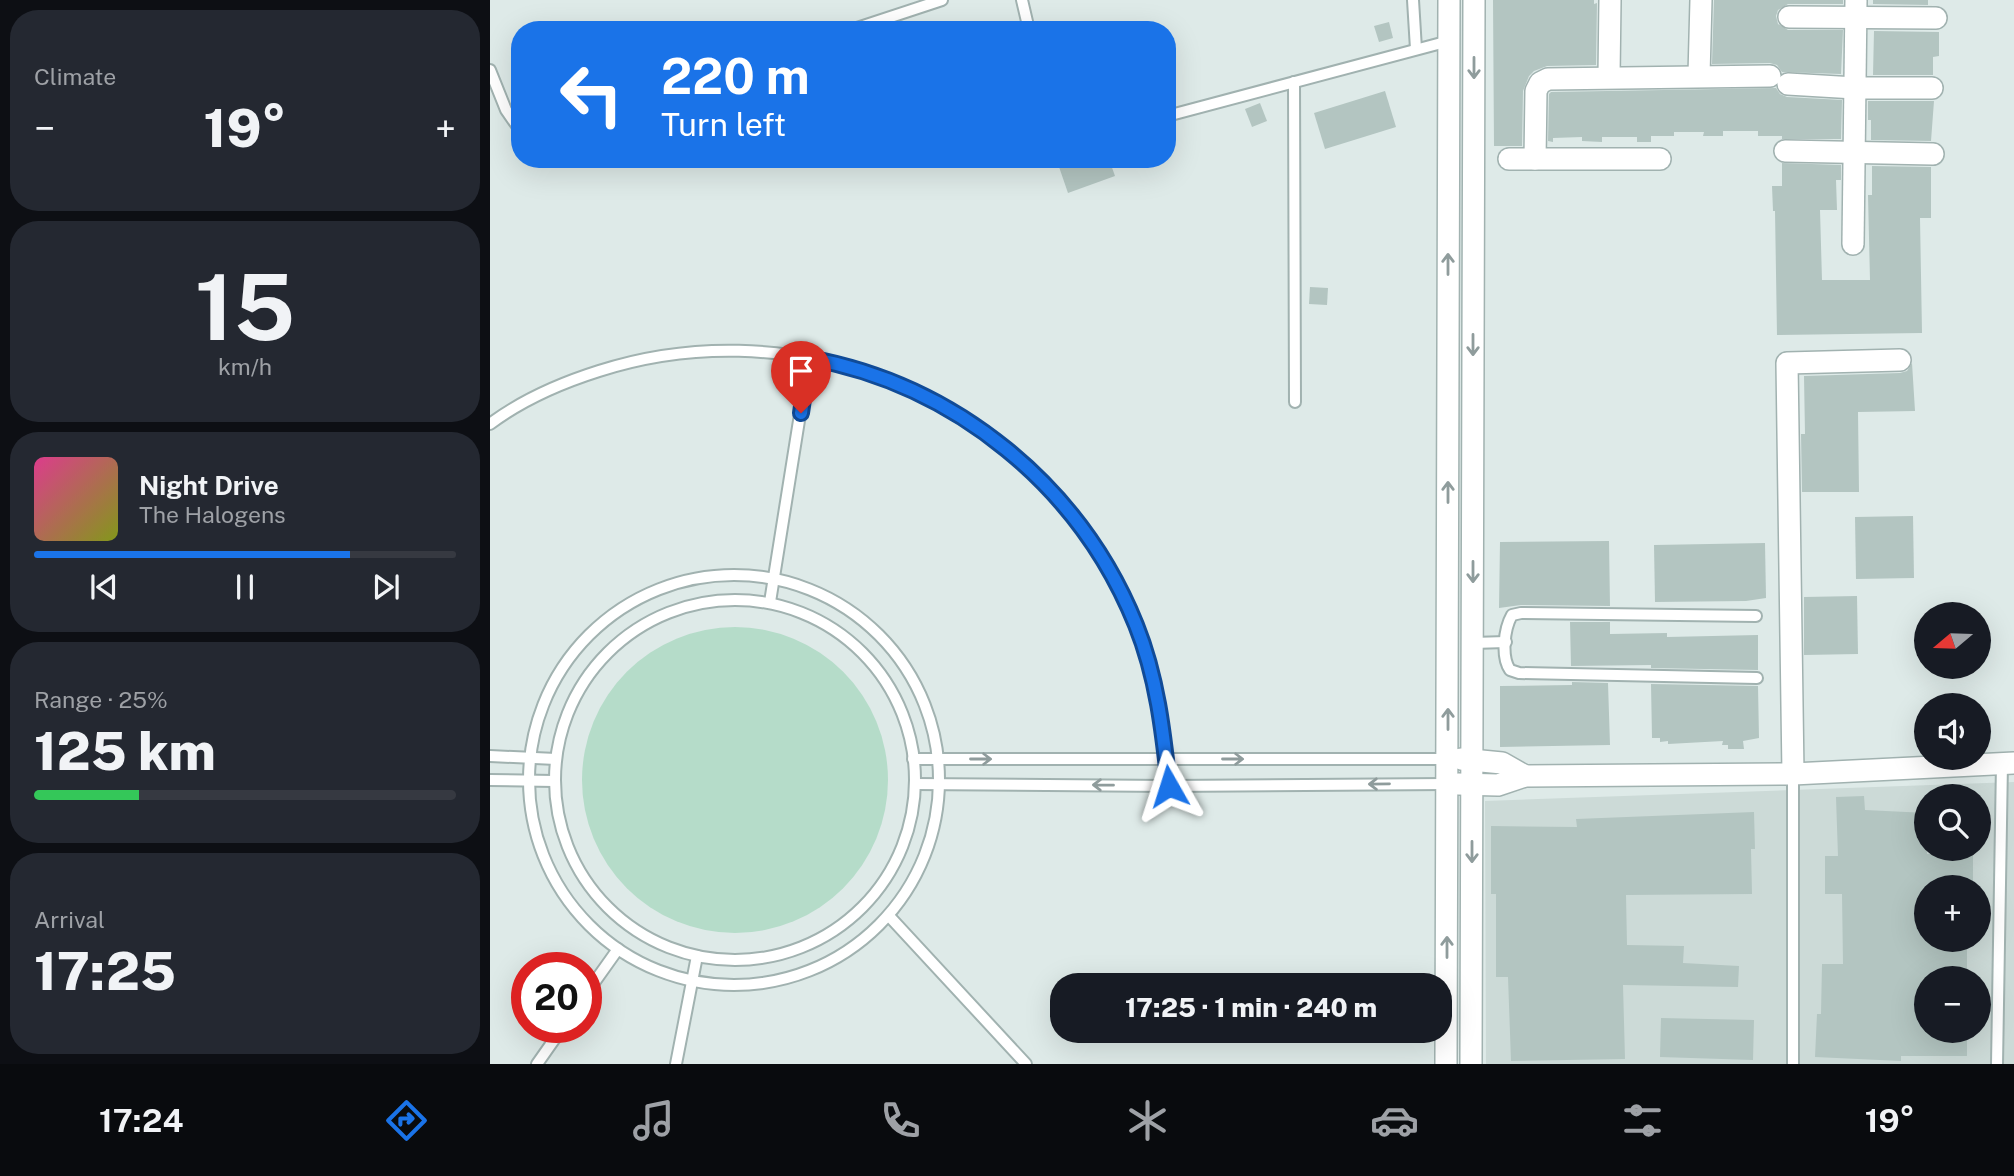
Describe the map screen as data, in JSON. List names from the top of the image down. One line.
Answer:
{"north":"left","page":{"tile":["Climate",["15","km/h"],["Range · 25%","125 km"],["Arrival","17:25"]],"turn":["220 m","Turn left"],"heat":["−","19°","+"],"song":["Night Drive","The Halogens"],"map_buttons":["+","−"],"limit":"20","trip":"17:25 · 1 min · 240 m","tabs":["17:24","19°"]}}
